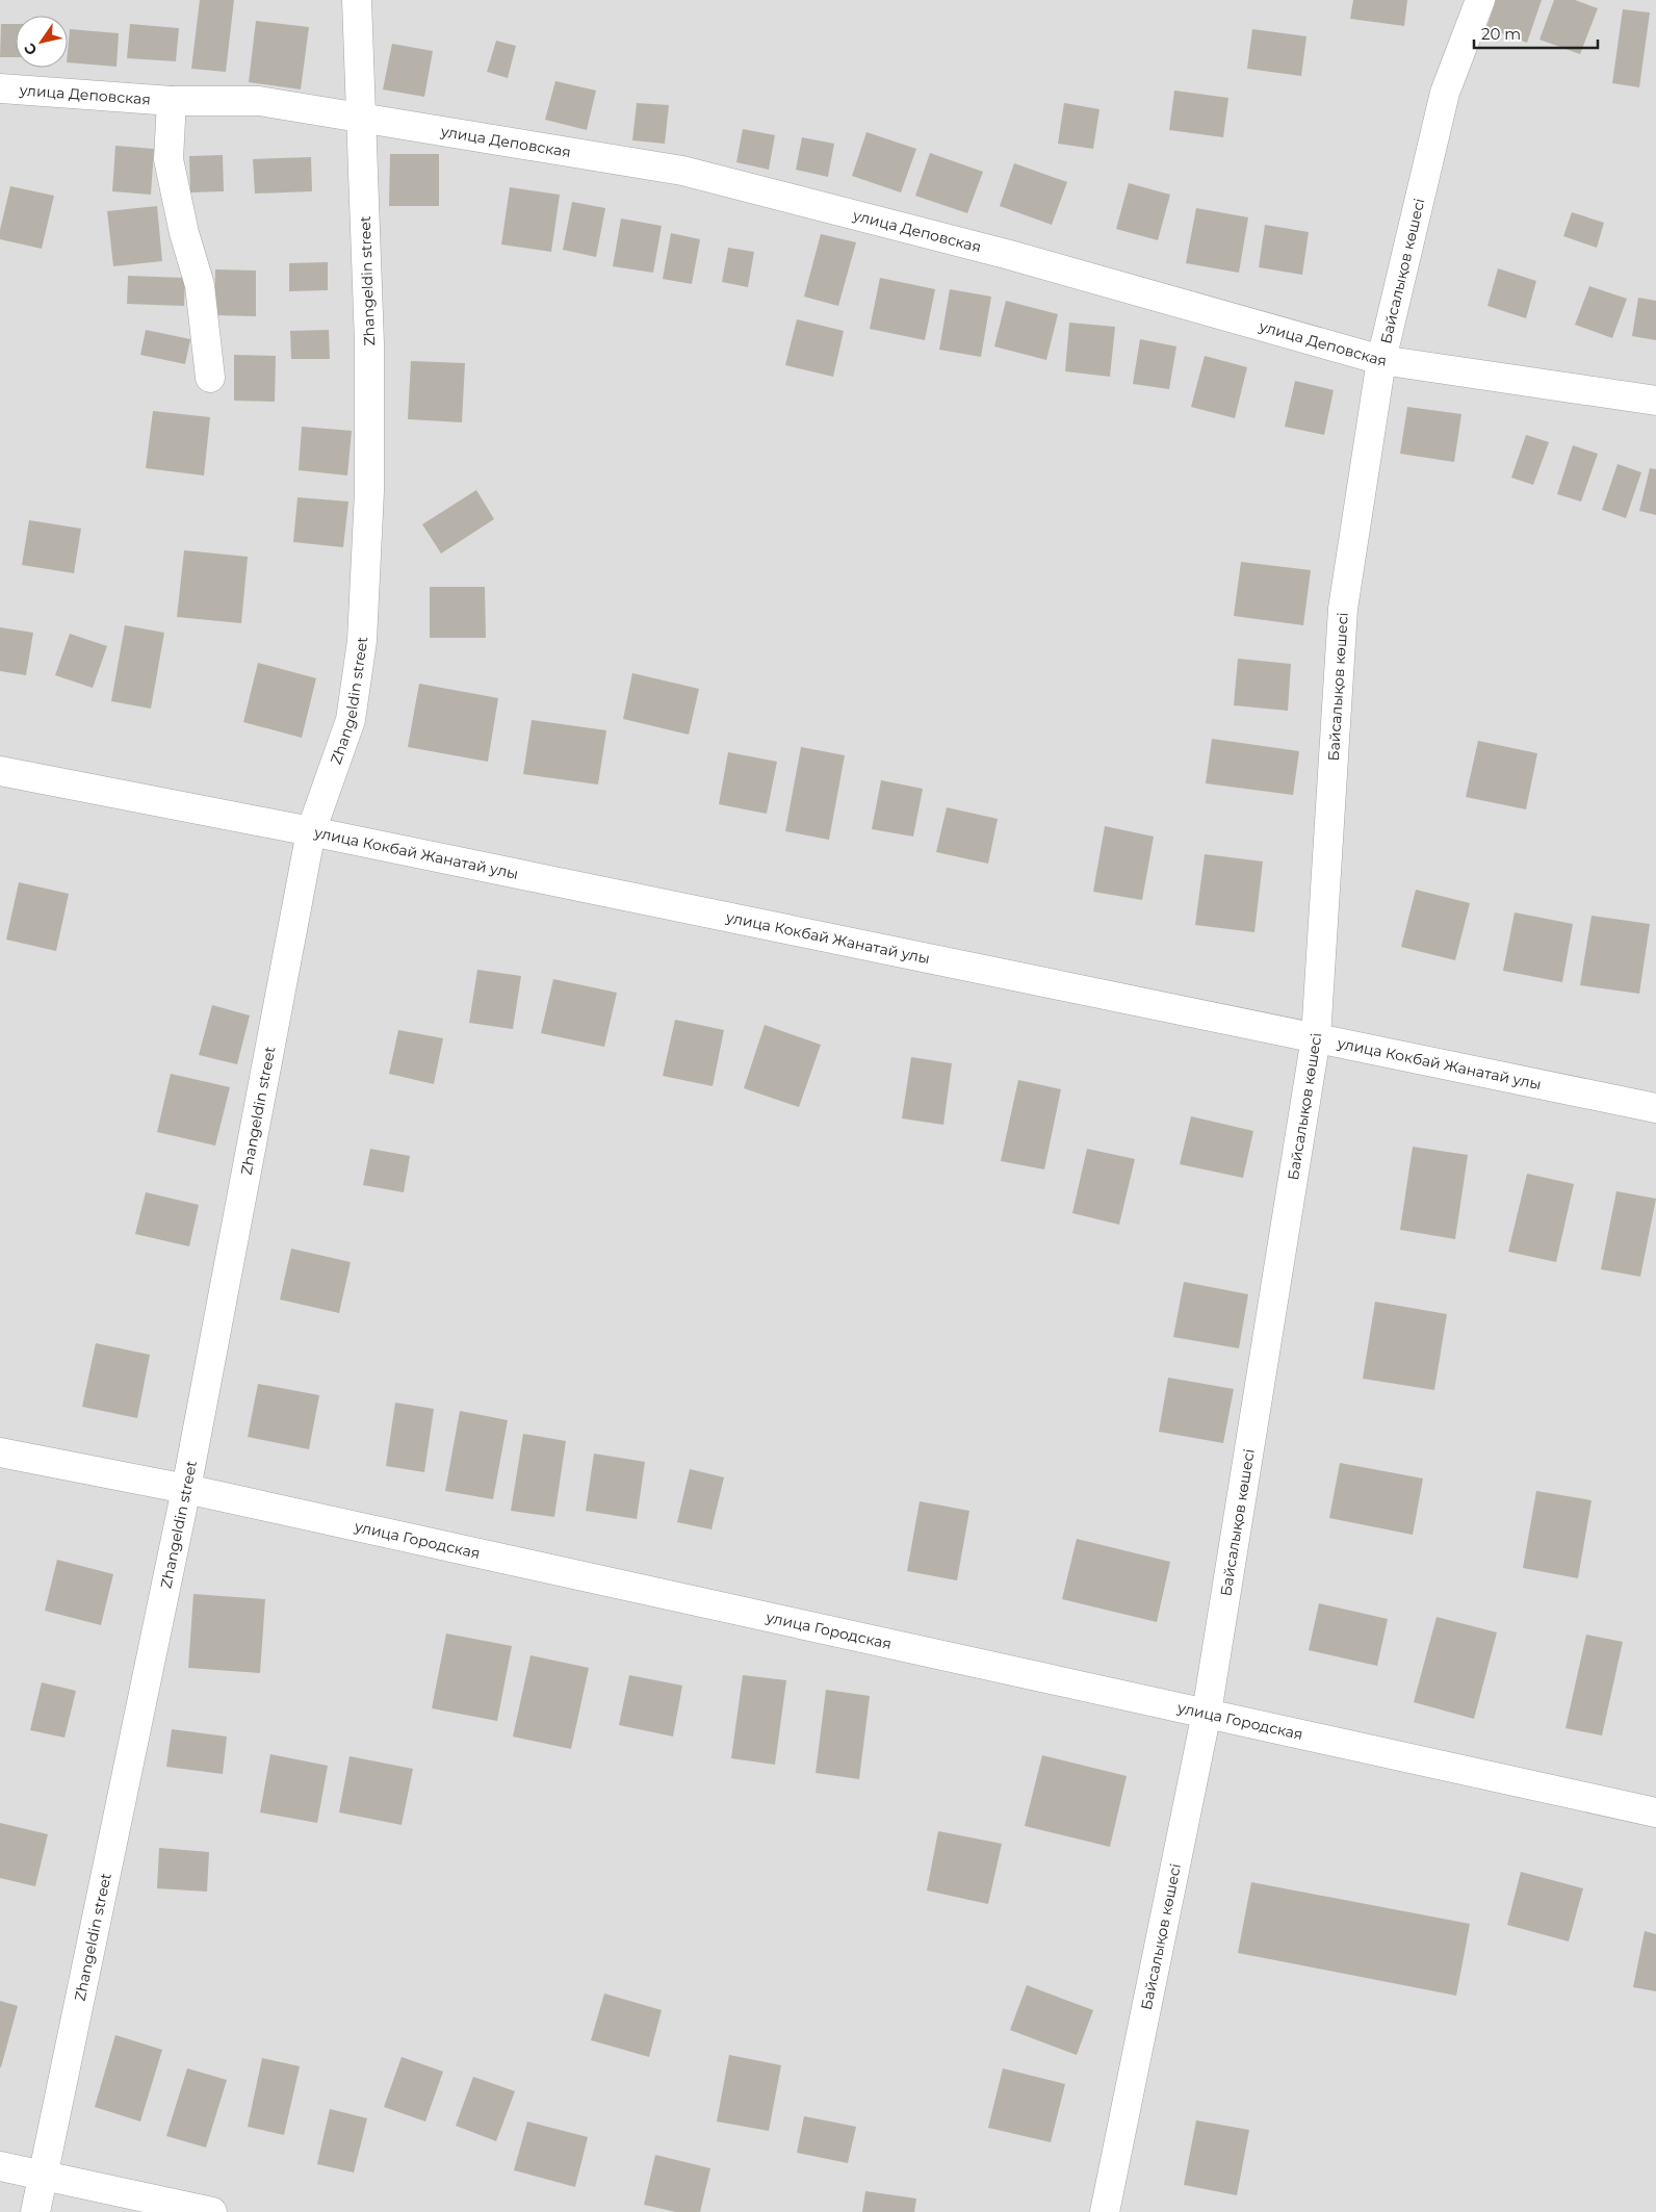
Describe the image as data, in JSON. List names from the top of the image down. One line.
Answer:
{"streets":{"street":["улица Деповская","Байсалықов көшесі","Zhangeldin street","улица Кокбай Жанатай улы","улица Городская"]},"crossings":[["улица Деповская","Байсалықов көшесі"],["улица Деповская","Zhangeldin street"],["Байсалықов көшесі","улица Кокбай Жанатай улы"],["Байсалықов көшесі","улица Городская"],["Zhangeldin street","улица Кокбай Жанатай улы"],["Zhangeldin street","улица Городская"]],"scale_bar":"20 m","north":"bottom left"}
